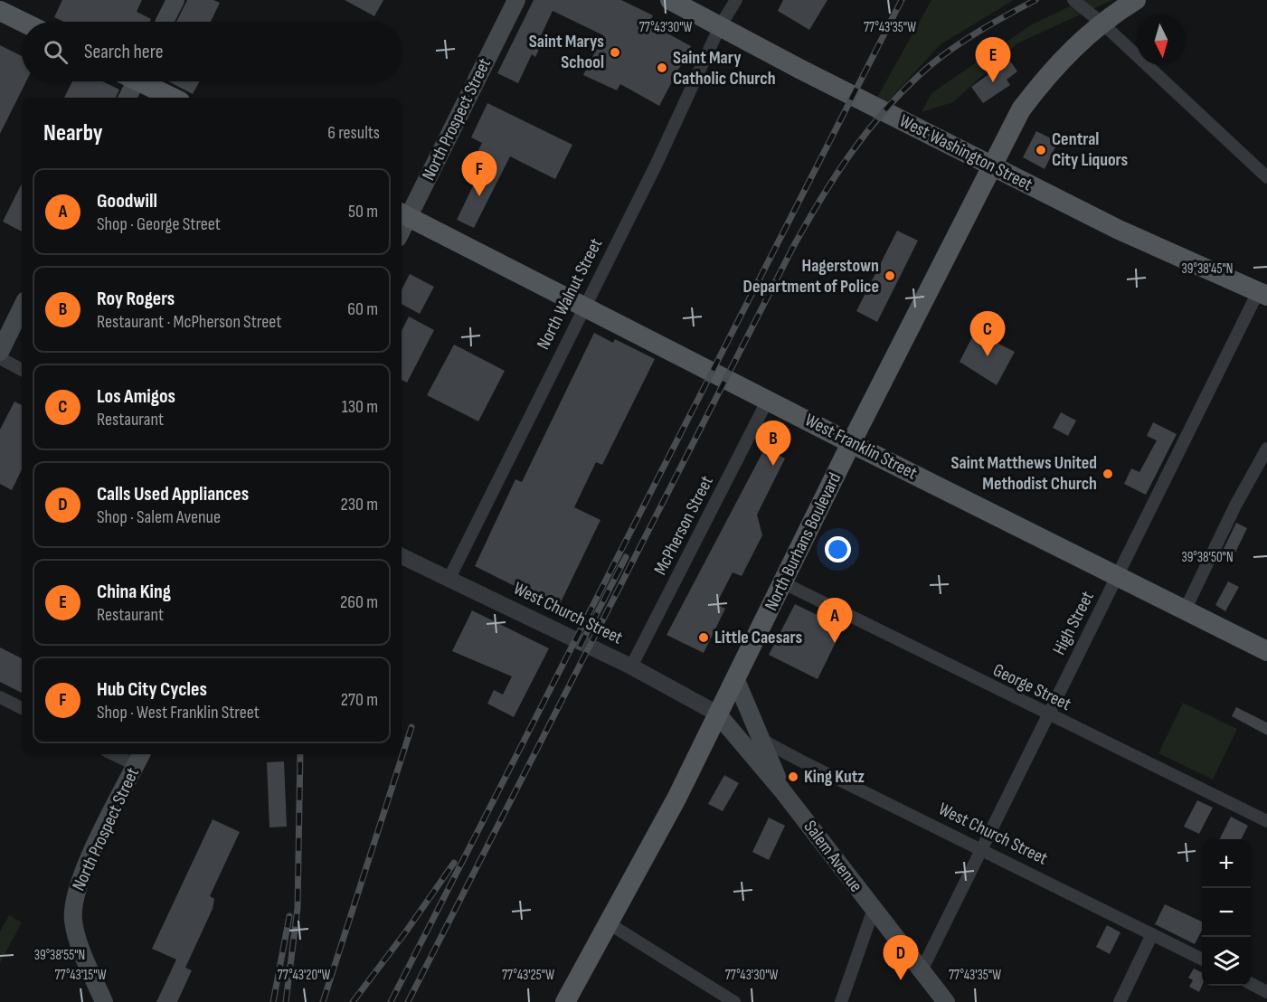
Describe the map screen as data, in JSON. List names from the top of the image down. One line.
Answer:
{"streets":{"main road":["North Prospect Street","West Washington Street","West Franklin Street","North Burhans Boulevard","Salem Avenue"],"street":["North Walnut Street","McPherson Street","West Church Street","High Street","George Street"]},"crossings":[["North Prospect Street","West Franklin Street"],["West Washington Street","North Walnut Street"],["West Washington Street","North Burhans Boulevard"],["West Washington Street","High Street"],["North Walnut Street","West Franklin Street"],["North Walnut Street","West Church Street"],["West Franklin Street","McPherson Street"],["West Franklin Street","North Burhans Boulevard"],["West Franklin Street","High Street"],["McPherson Street","West Church Street"],["North Burhans Boulevard","West Church Street"],["North Burhans Boulevard","George Street"],["North Burhans Boulevard","Salem Avenue"],["West Church Street","High Street"],["West Church Street","Salem Avenue"],["High Street","George Street"],["High Street","Salem Avenue"]],"places":["Saint Marys School","Saint Mary Catholic Church","Central City Liquors","Hagerstown Department of Police","Saint Matthews United Methodist Church","Little Caesars","King Kutz"],"north":"bottom","page":{"search":"Search here","pins":["E","F","C","B","A","D"],"heading":["Nearby","6 results"],"list":[{"mark":"A","name":"Goodwill","note":"Shop · George Street","value":"50 m"},{"mark":"B","name":"Roy Rogers","note":"Restaurant · McPherson Street","value":"60 m"},{"mark":"C","name":"Los Amigos","note":"Restaurant","value":"130 m"},{"mark":"D","name":"Calls Used Appliances","note":"Shop · Salem Avenue","value":"230 m"},{"mark":"E","name":"China King","note":"Restaurant","value":"260 m"},{"mark":"F","name":"Hub City Cycles","note":"Shop · West Franklin Street","value":"270 m"}],"map_buttons":["+","−"]},"coordinates":["77°43'30\"W","77°43'35\"W","39°38'45\"N","39°38'50\"N","39°38'55\"N","77°43'15\"W","77°43'20\"W","77°43'25\"W"]}
